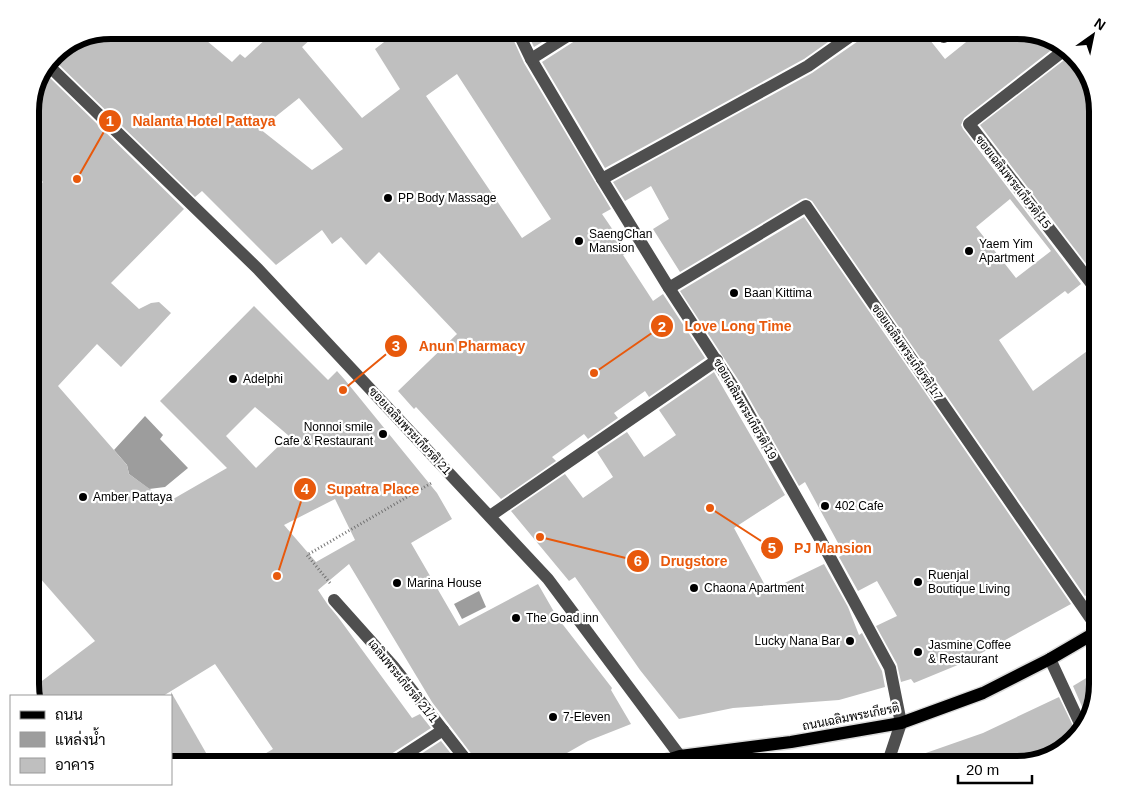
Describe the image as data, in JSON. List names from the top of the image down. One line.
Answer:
{"streets":{"main road":["ถนนเฉลิมพระเกียรติ"],"street":["ซอยเฉลิมพระเกียรติ 15","ซอยเฉลิมพระเกียรติ 17","ซอยเฉลิมพระเกียรติ 19","ซอยเฉลิมพระเกียรติ 21","เฉลิมพระเกียรติ 21/1"]},"crossings":[["ซอยเฉลิมพระเกียรติ 17","ซอยเฉลิมพระเกียรติ 19"],["ซอยเฉลิมพระเกียรติ 19","ถนนเฉลิมพระเกียรติ"],["ซอยเฉลิมพระเกียรติ 21","ถนนเฉลิมพระเกียรติ"]],"places":["Nalanta Hotel Pattaya","PP Body Massage","SaengChan Mansion","Yaem Yim Apartment","Baan Kittima","Love Long Time","Adelphi","Anun Pharmacy","Nonnoi smile Cafe & Restaurant","Amber Pattaya","402 Cafe","PJ Mansion","Drugstore","Supatra Place","Ruenjal Boutique Living","Marina House","Chaona Apartment","The Goad inn","Lucky Nana Bar","Jasmine Coffee & Restaurant","7-Eleven"],"legend":["ถนน","แหล่งน้ำ","อาคาร"],"scale_bar":"20 m","north":"top right"}
